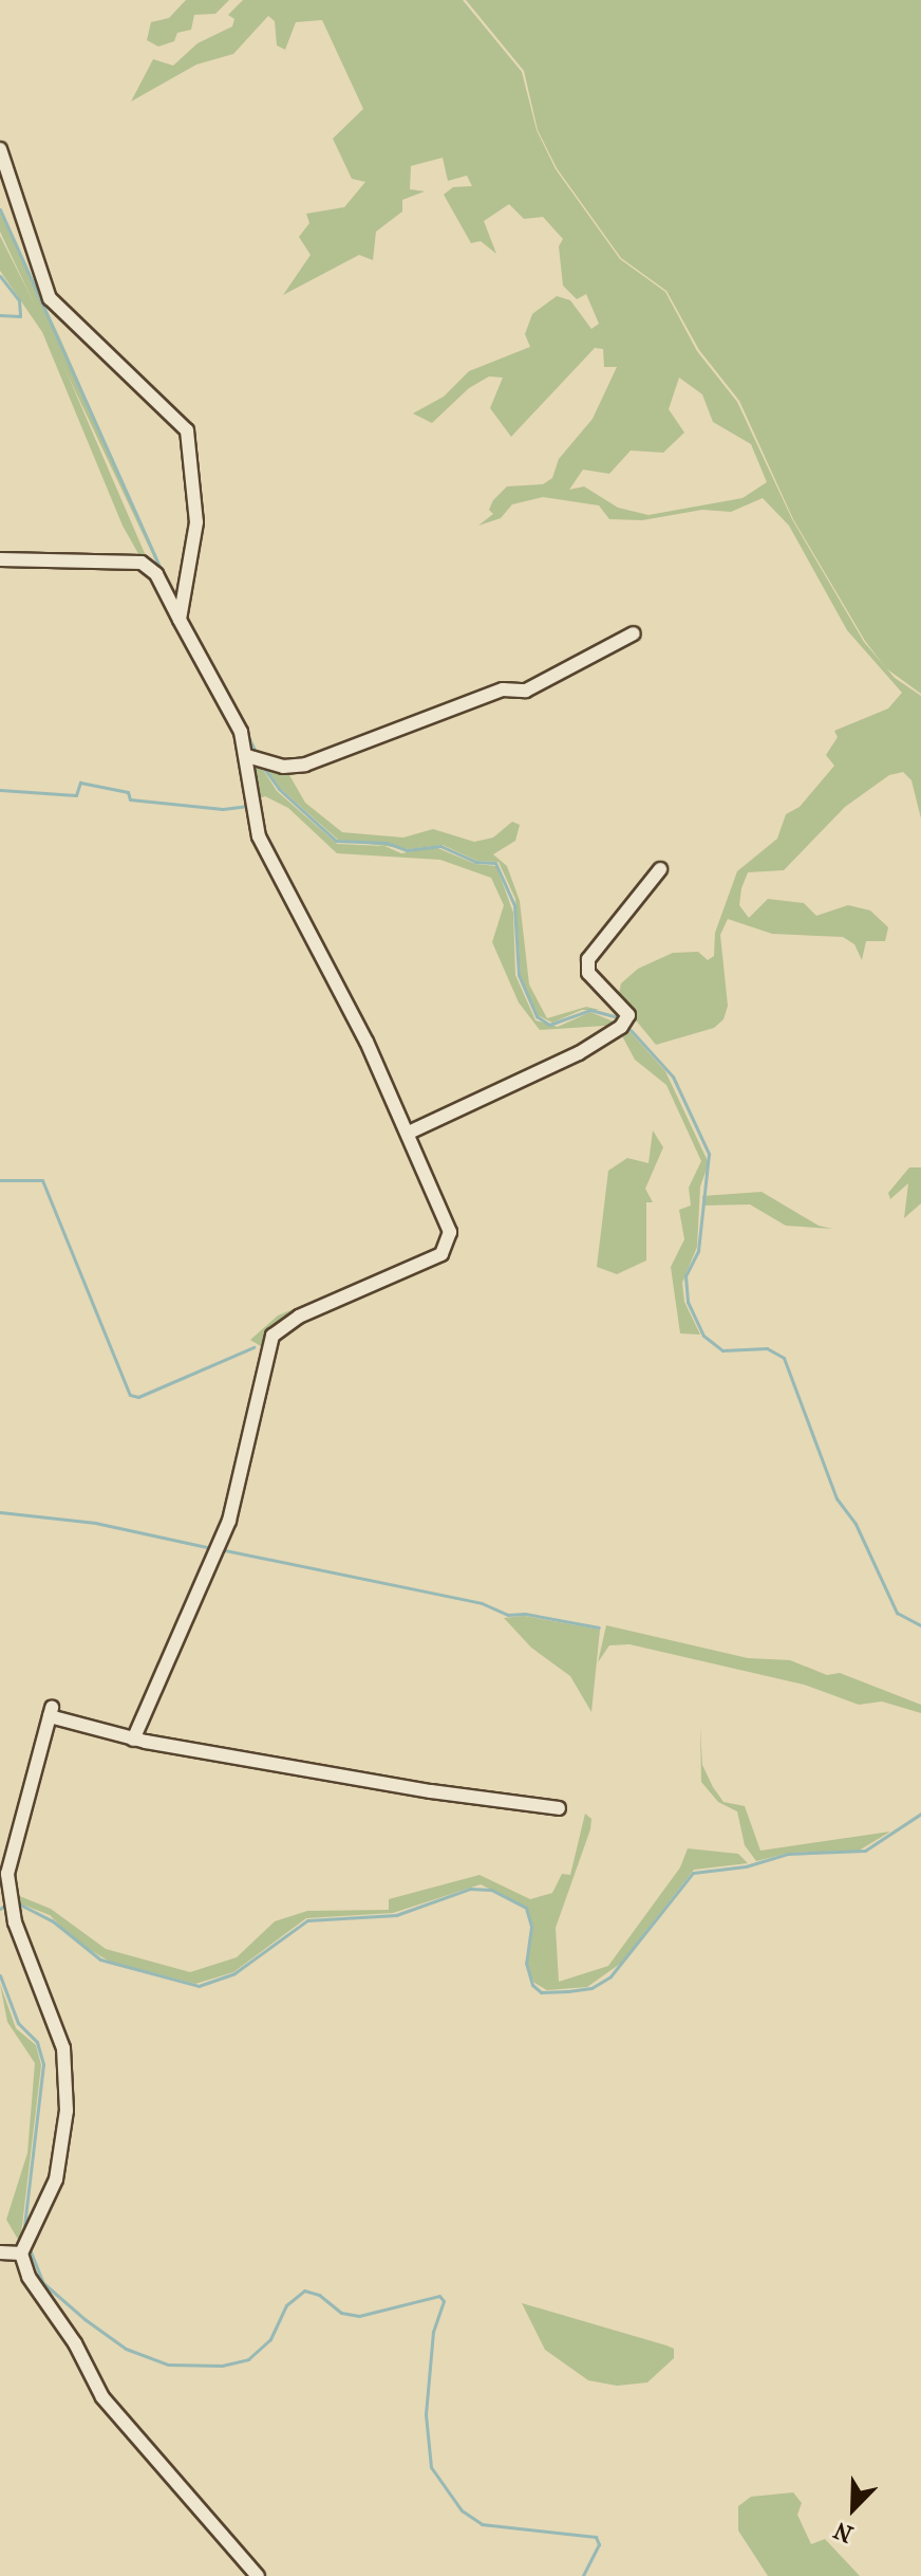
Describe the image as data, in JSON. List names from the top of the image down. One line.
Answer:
{"north":"bottom left"}
